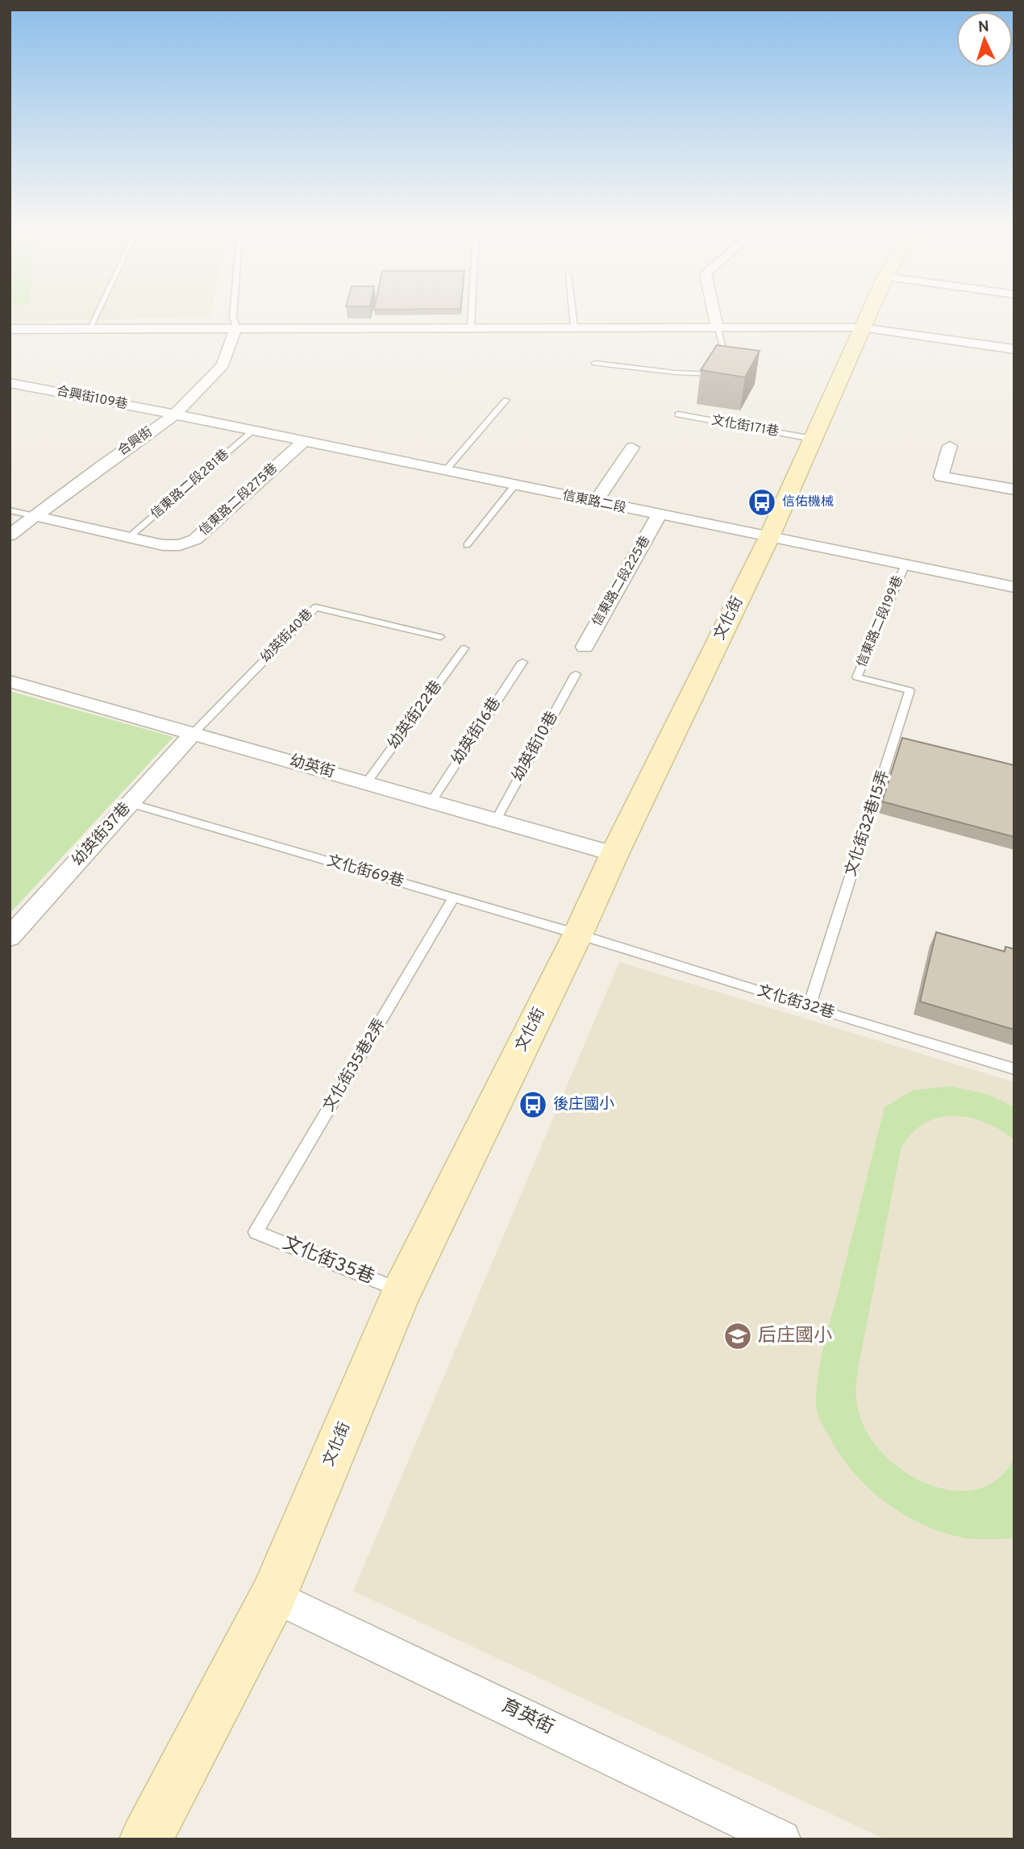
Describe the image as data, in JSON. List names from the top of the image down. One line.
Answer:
{"streets":{"street":["合興街109巷","合興街","信東路二段275巷","信東路二段","信東路二段225巷","文化街","幼英街","幼英街37巷","育英街"],"lane":["文化街171巷","信東路二段281巷","信東路二段199巷","幼英街40巷","幼英街22巷","幼英街16巷","幼英街10巷","文化街32巷15弄","文化街69巷","文化街32巷","文化街35巷2弄","文化街35巷"]},"crossings":[["合興街109巷","合興街"],["合興街109巷","信東路二段"],["文化街171巷","文化街"],["合興街","信東路二段275巷"],["合興街","信東路二段"],["信東路二段281巷","信東路二段275巷"],["信東路二段281巷","信東路二段"],["信東路二段275巷","信東路二段"],["信東路二段","信東路二段225巷"],["信東路二段","文化街"],["信東路二段","信東路二段199巷"],["文化街","幼英街"],["文化街","文化街69巷"],["文化街","文化街32巷"],["文化街","文化街35巷"],["文化街","育英街"],["信東路二段199巷","文化街32巷15弄"],["幼英街40巷","幼英街"],["幼英街40巷","幼英街37巷"],["幼英街22巷","幼英街"],["幼英街16巷","幼英街"],["幼英街10巷","幼英街"],["幼英街","幼英街37巷"],["文化街32巷15弄","文化街32巷"],["幼英街37巷","文化街69巷"],["文化街69巷","文化街32巷"],["文化街69巷","文化街35巷2弄"],["文化街35巷2弄","文化街35巷"]],"places":{"bus stop":["信佑機械","後庄國小"],"school or university":["后庄國小"]},"north":"top"}
